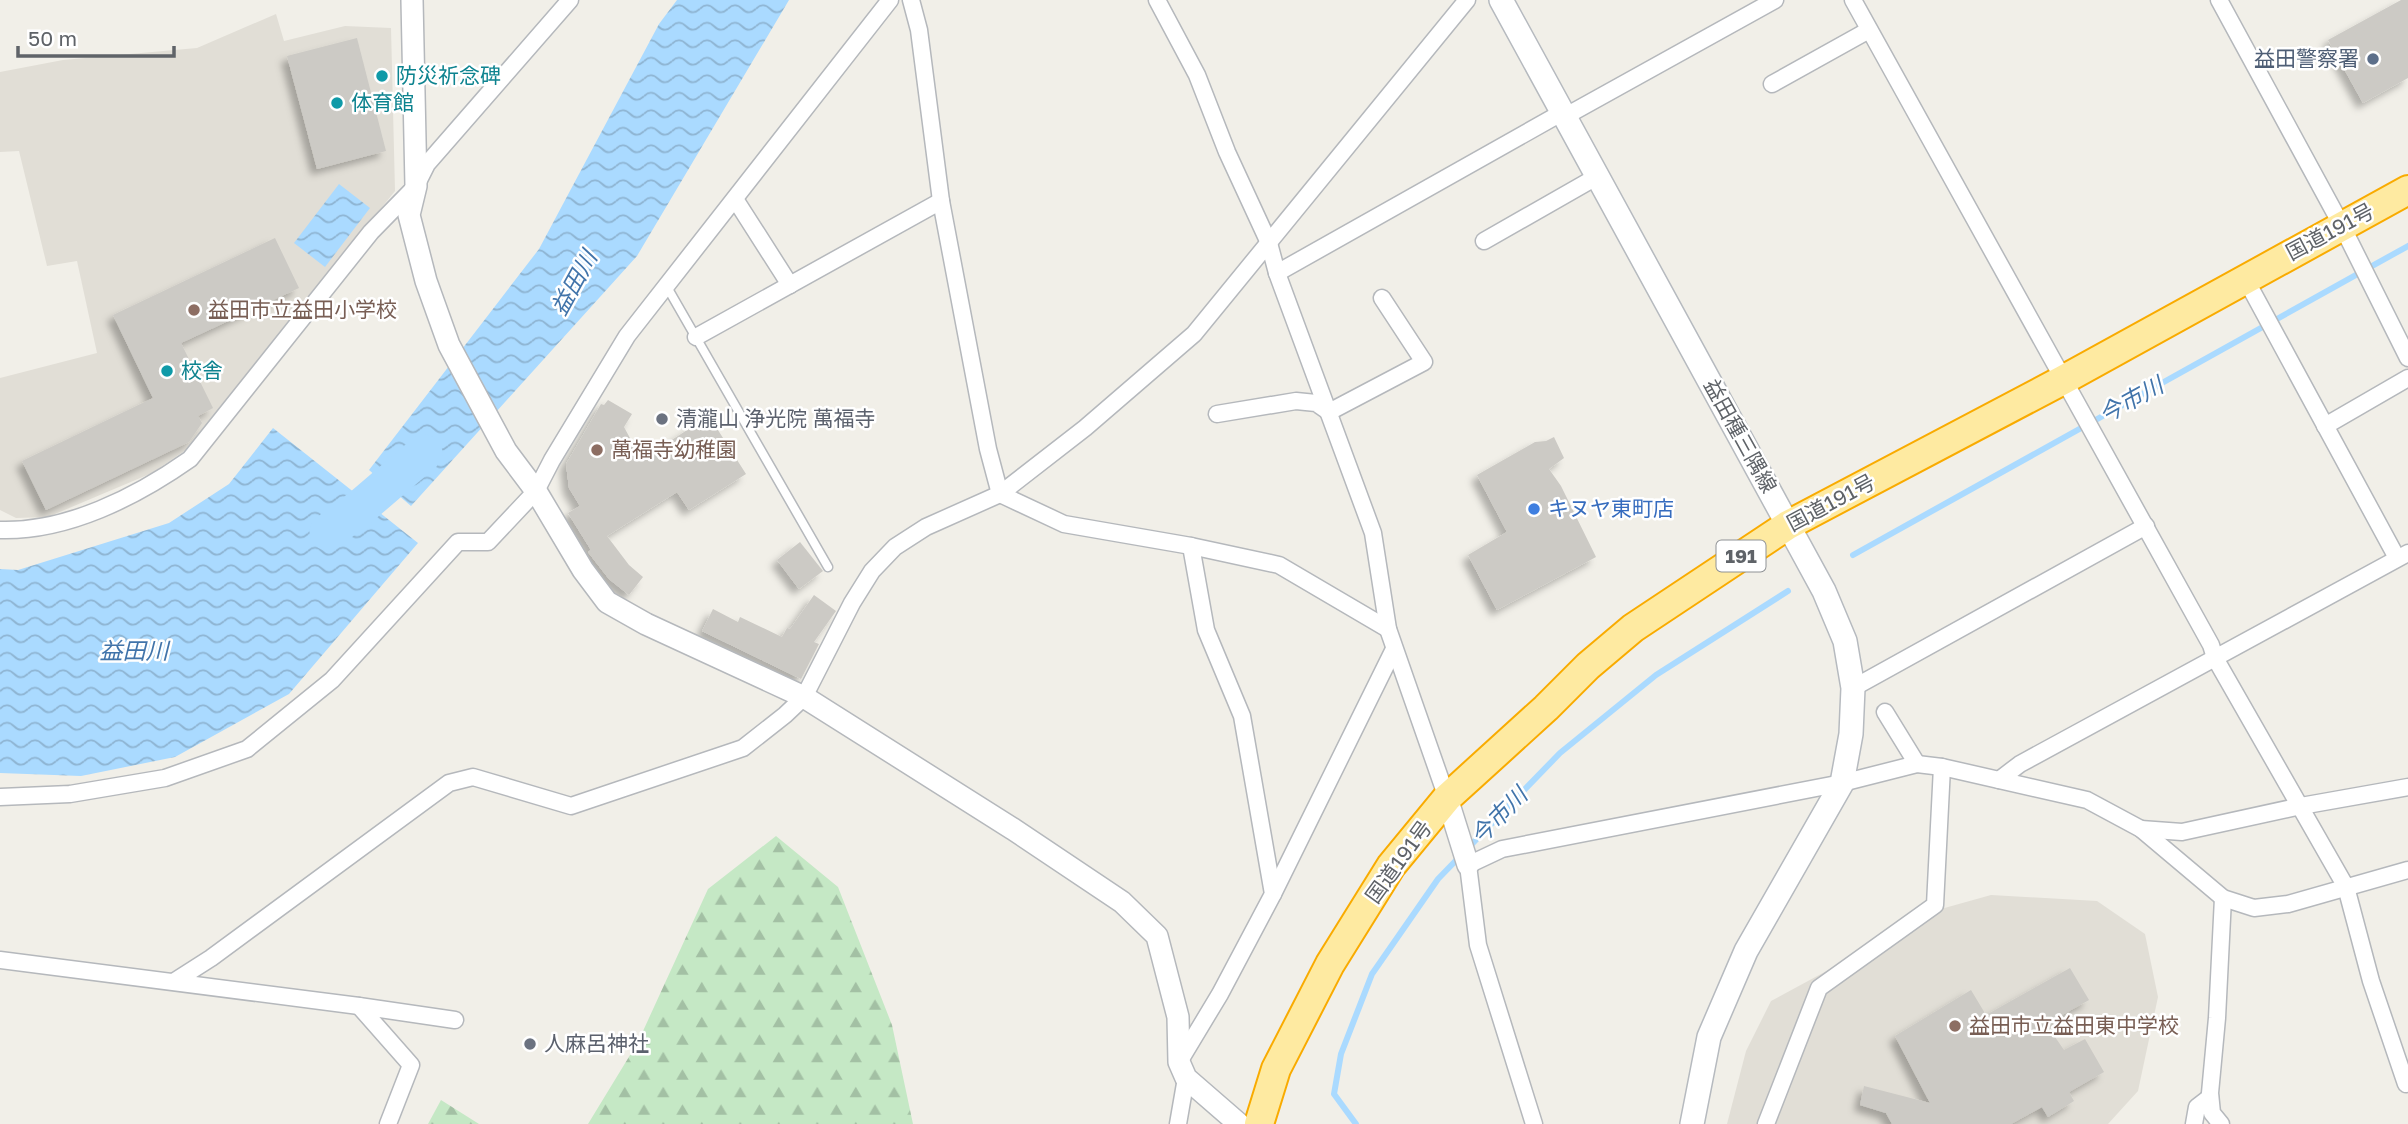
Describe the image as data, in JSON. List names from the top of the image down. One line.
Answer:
{"streets":{"highway":["国道191号","191"],"main road":["益田種三隅線"]},"crossings":[["国道191号","益田種三隅線"]],"water":["益田川","今市川"],"places":["益田警察署","防災祈念碑","体育館","益田市立益田小学校","校舎","清瀧山 浄光院 萬福寺","萬福寺幼稚園","キヌヤ東町店","益田市立益田東中学校","人麻呂神社"],"scale_bar":"50 m"}
